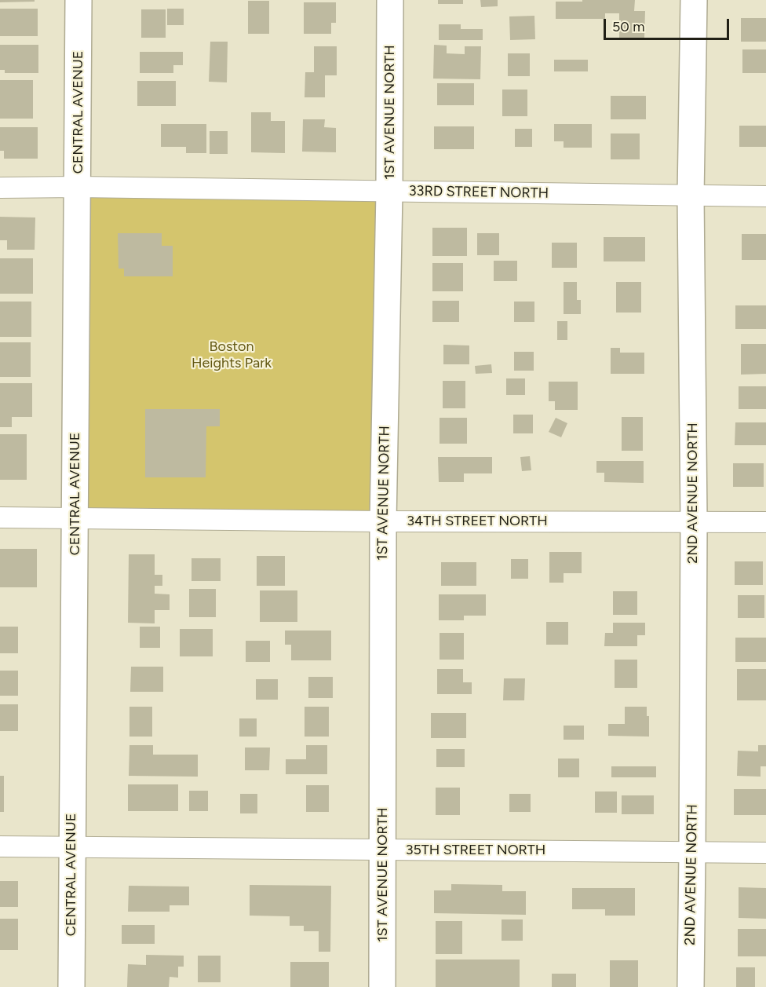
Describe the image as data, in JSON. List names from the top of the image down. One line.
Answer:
{"streets":{"main road":["CENTRAL AVENUE","1ST AVENUE NORTH","2ND AVENUE NORTH"],"street":["33RD STREET NORTH","34TH STREET NORTH","35TH STREET NORTH"]},"crossings":[["CENTRAL AVENUE","33RD STREET NORTH"],["CENTRAL AVENUE","34TH STREET NORTH"],["CENTRAL AVENUE","35TH STREET NORTH"],["1ST AVENUE NORTH","33RD STREET NORTH"],["1ST AVENUE NORTH","34TH STREET NORTH"],["1ST AVENUE NORTH","35TH STREET NORTH"],["33RD STREET NORTH","2ND AVENUE NORTH"],["2ND AVENUE NORTH","34TH STREET NORTH"],["2ND AVENUE NORTH","35TH STREET NORTH"]],"parks":["Boston Heights Park"],"scale_bar":"50 m"}
